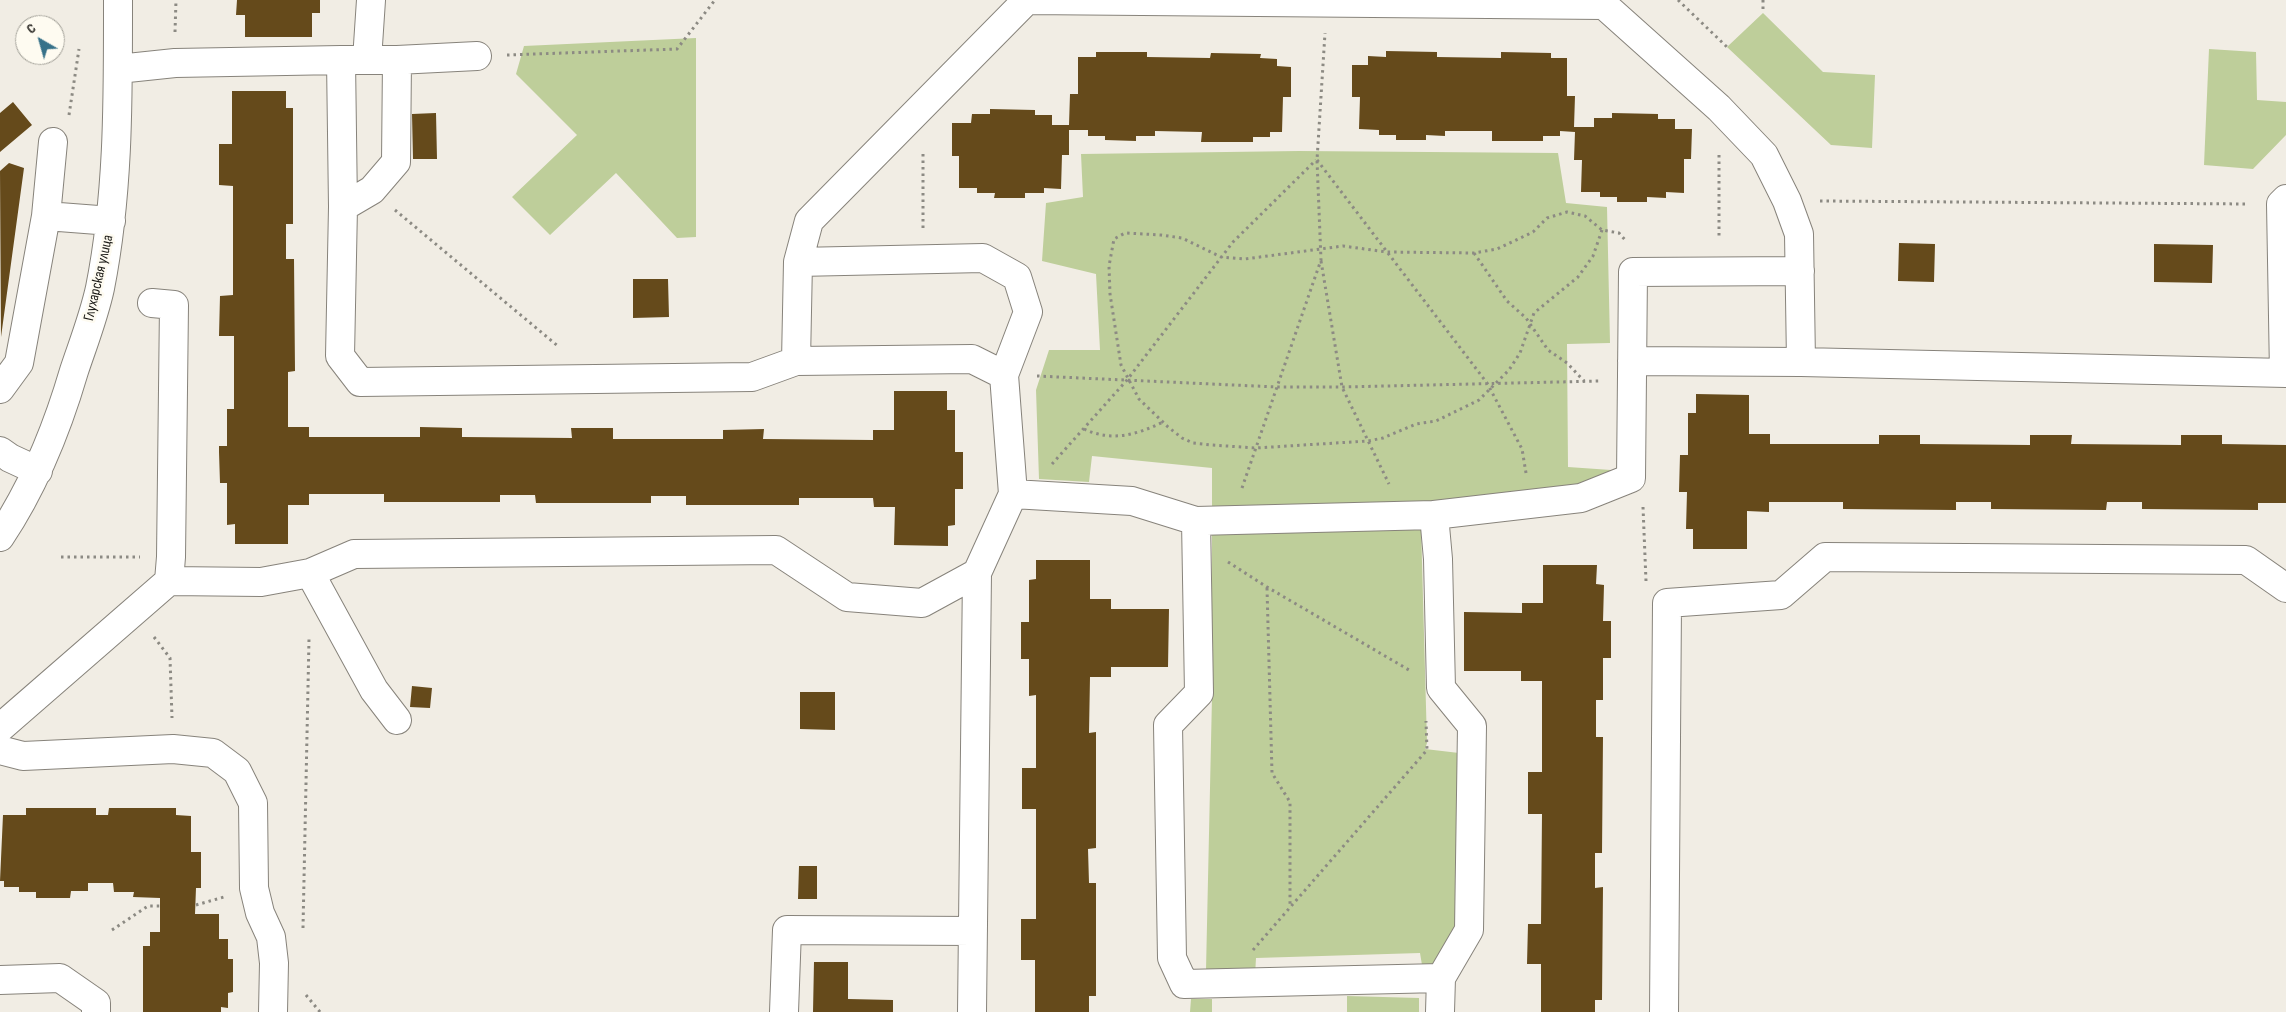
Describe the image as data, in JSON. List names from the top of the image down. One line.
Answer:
{"streets":{"street":["Глухарская улица"]},"north":"top left"}
